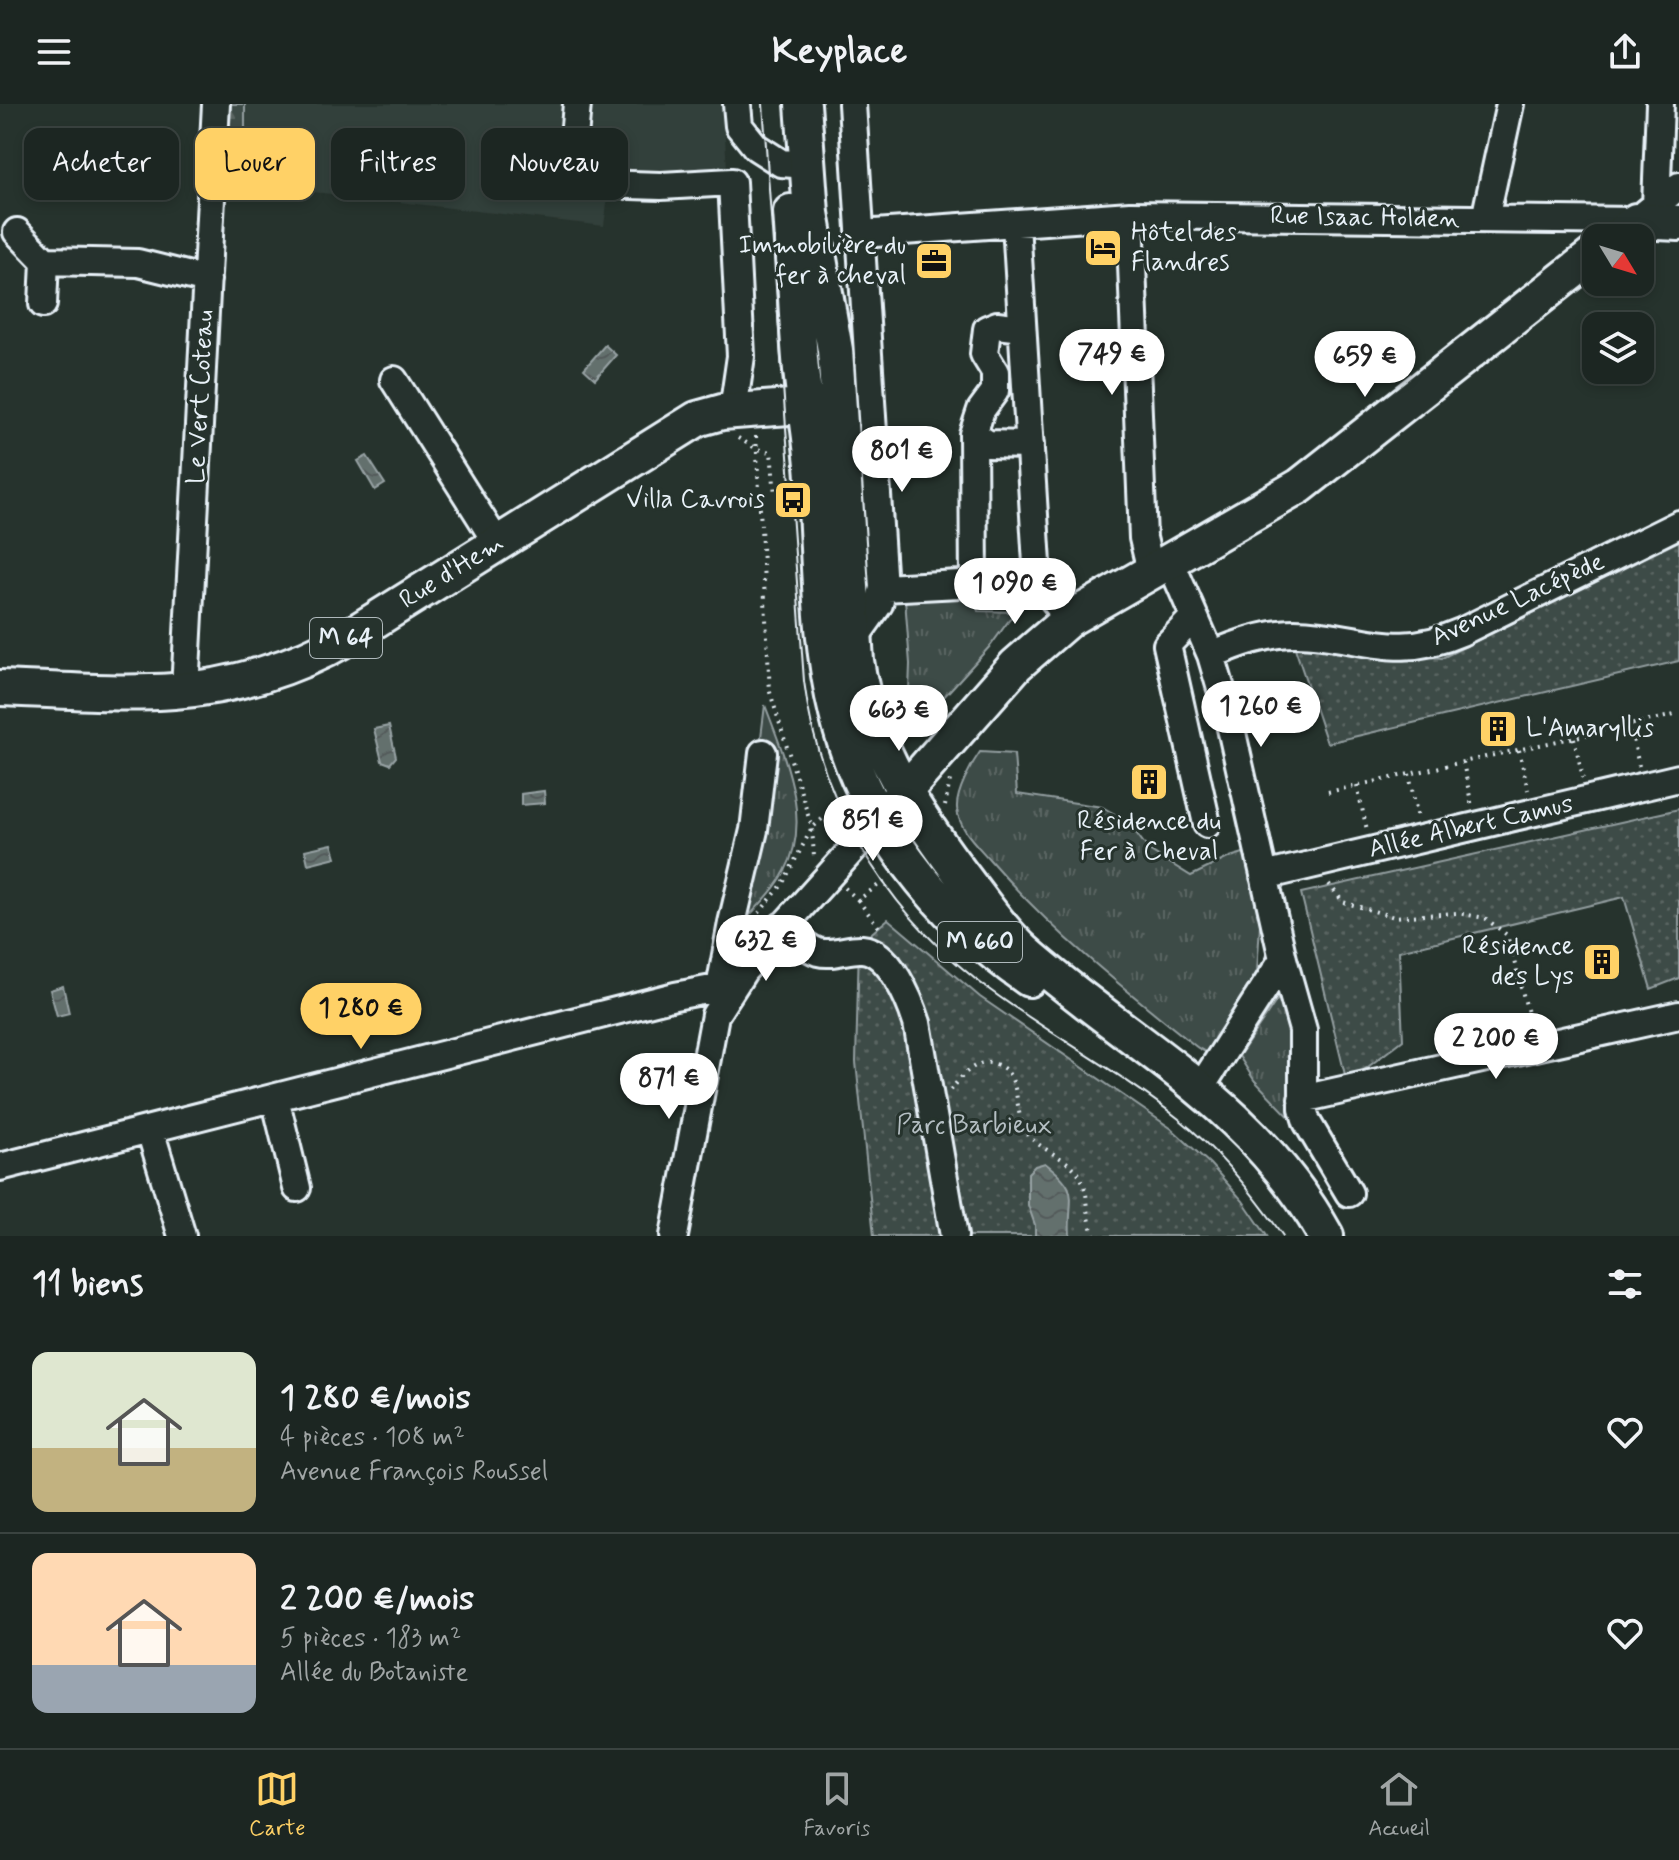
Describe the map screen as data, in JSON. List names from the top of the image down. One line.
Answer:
{"streets":{"main road":["Rue d'Hem","M 64","M 660"],"street":["Rue Isaac Holden","Le Vert Coteau","Avenue Lacépède","Allée Albert Camus"]},"crossings":[["Le Vert Coteau","Rue d'Hem"],["Rue d'Hem","M 660"]],"parks":["Parc Barbieux"],"places":{"hotel":["Hôtel des Flandres"],"office":["Immobilière du fer à cheval"],"bus stop":["Villa Cavrois"],"building":["L'Amaryllis","Résidence du Fer à Cheval","Résidence des Lys"]},"north":"bottom right","page":{"header":"Keyplace","chip":["Acheter","Louer","Filtres","Nouveau"],"price":["749 €","659 €","801 €","1 090 €","1 260 €","663 €","851 €","632 €","1 280 €","2 200 €","871 €"],"heading":"11 biens","list":[{"name":"1 280 €/mois","note":"4 pièces · 108 m² · Avenue François Roussel"},{"name":"2 200 €/mois","note":"5 pièces · 183 m² · Allée du Botaniste"}],"tabs":["Carte","Favoris","Accueil"]}}
